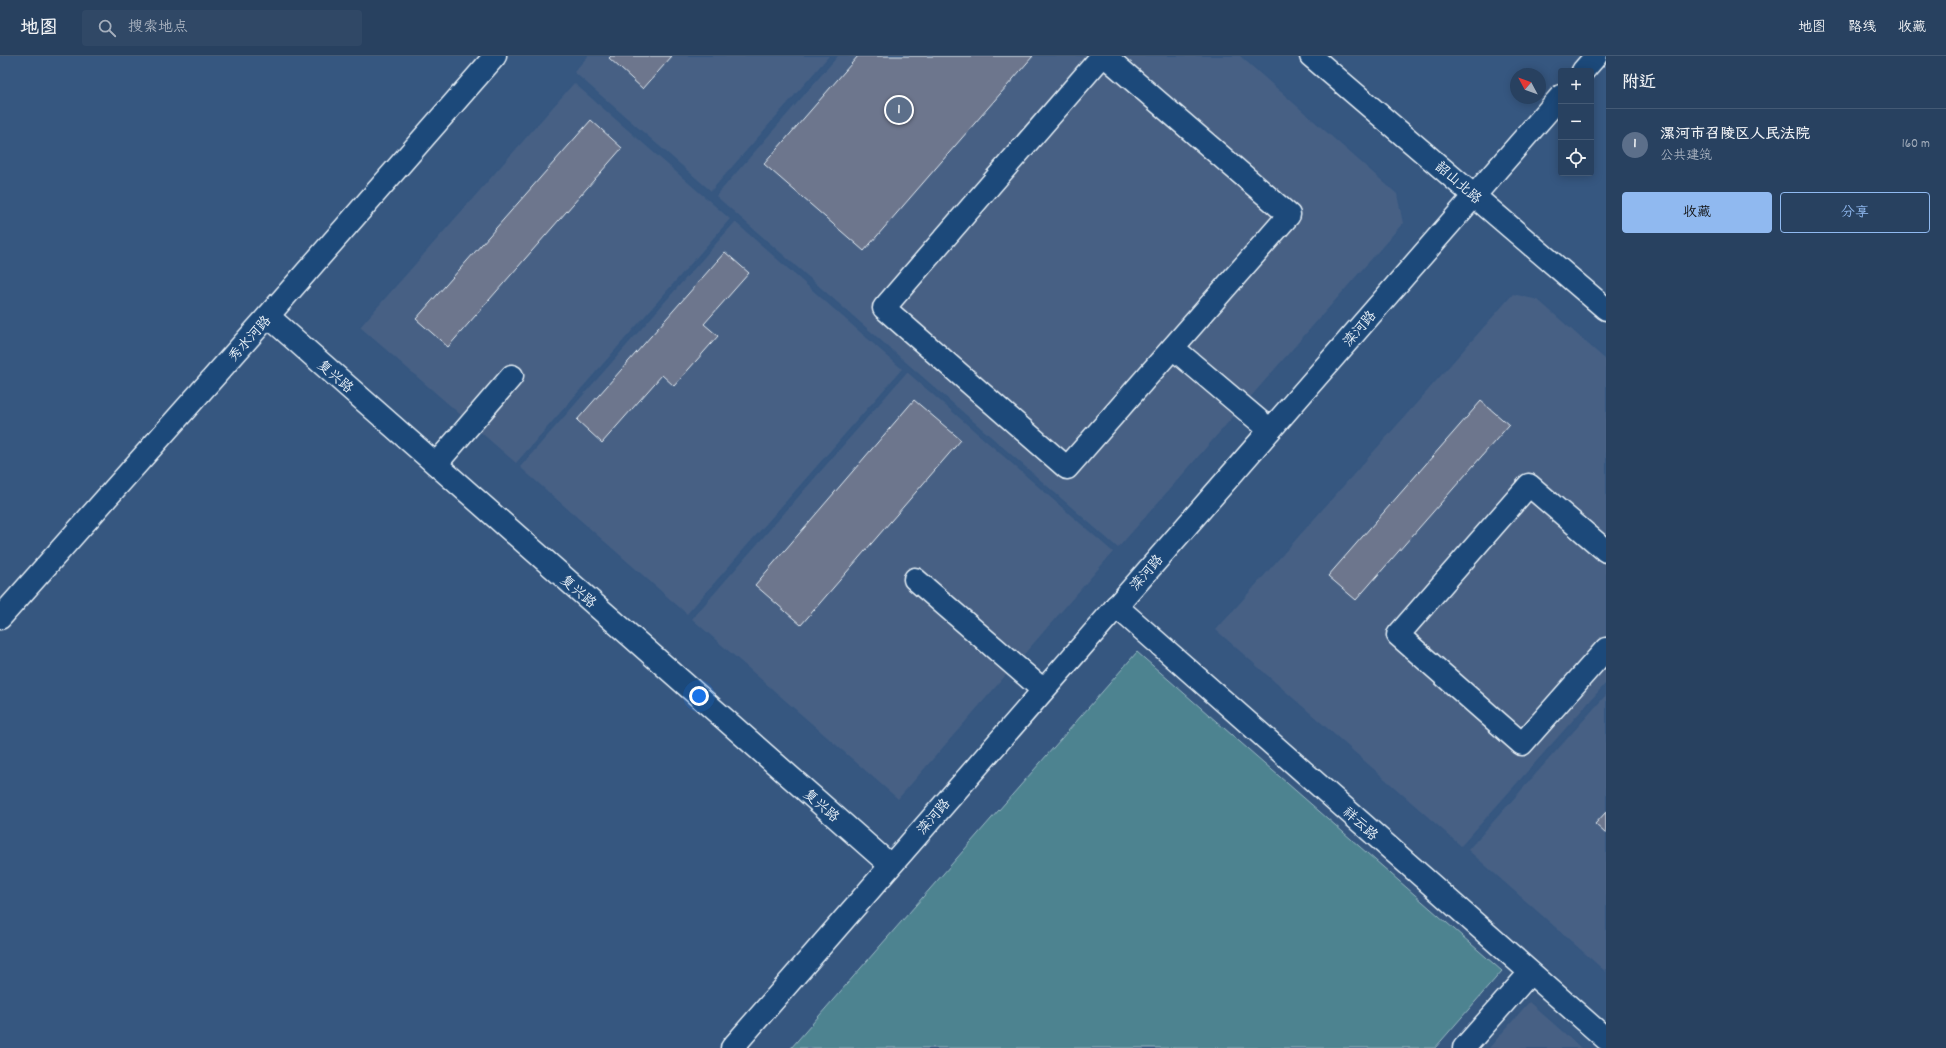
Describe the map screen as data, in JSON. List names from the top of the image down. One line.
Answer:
{"streets":{"street":["韶山北路","滦河路","秀水河路","复兴路","祥云路"]},"crossings":[["韶山北路","滦河路"],["滦河路","复兴路"],["滦河路","祥云路"],["秀水河路","复兴路"]],"north":"top left","page":{"header":"地图","search":"搜索地点","nav":["地图","路线","收藏"],"heading":"附近","map_buttons":["+","−"],"pins":"1","list":[{"mark":"1","name":"漯河市召陵区人民法院","note":"公共建筑","value":"160 m"}],"buttons":["收藏","分享"]}}
